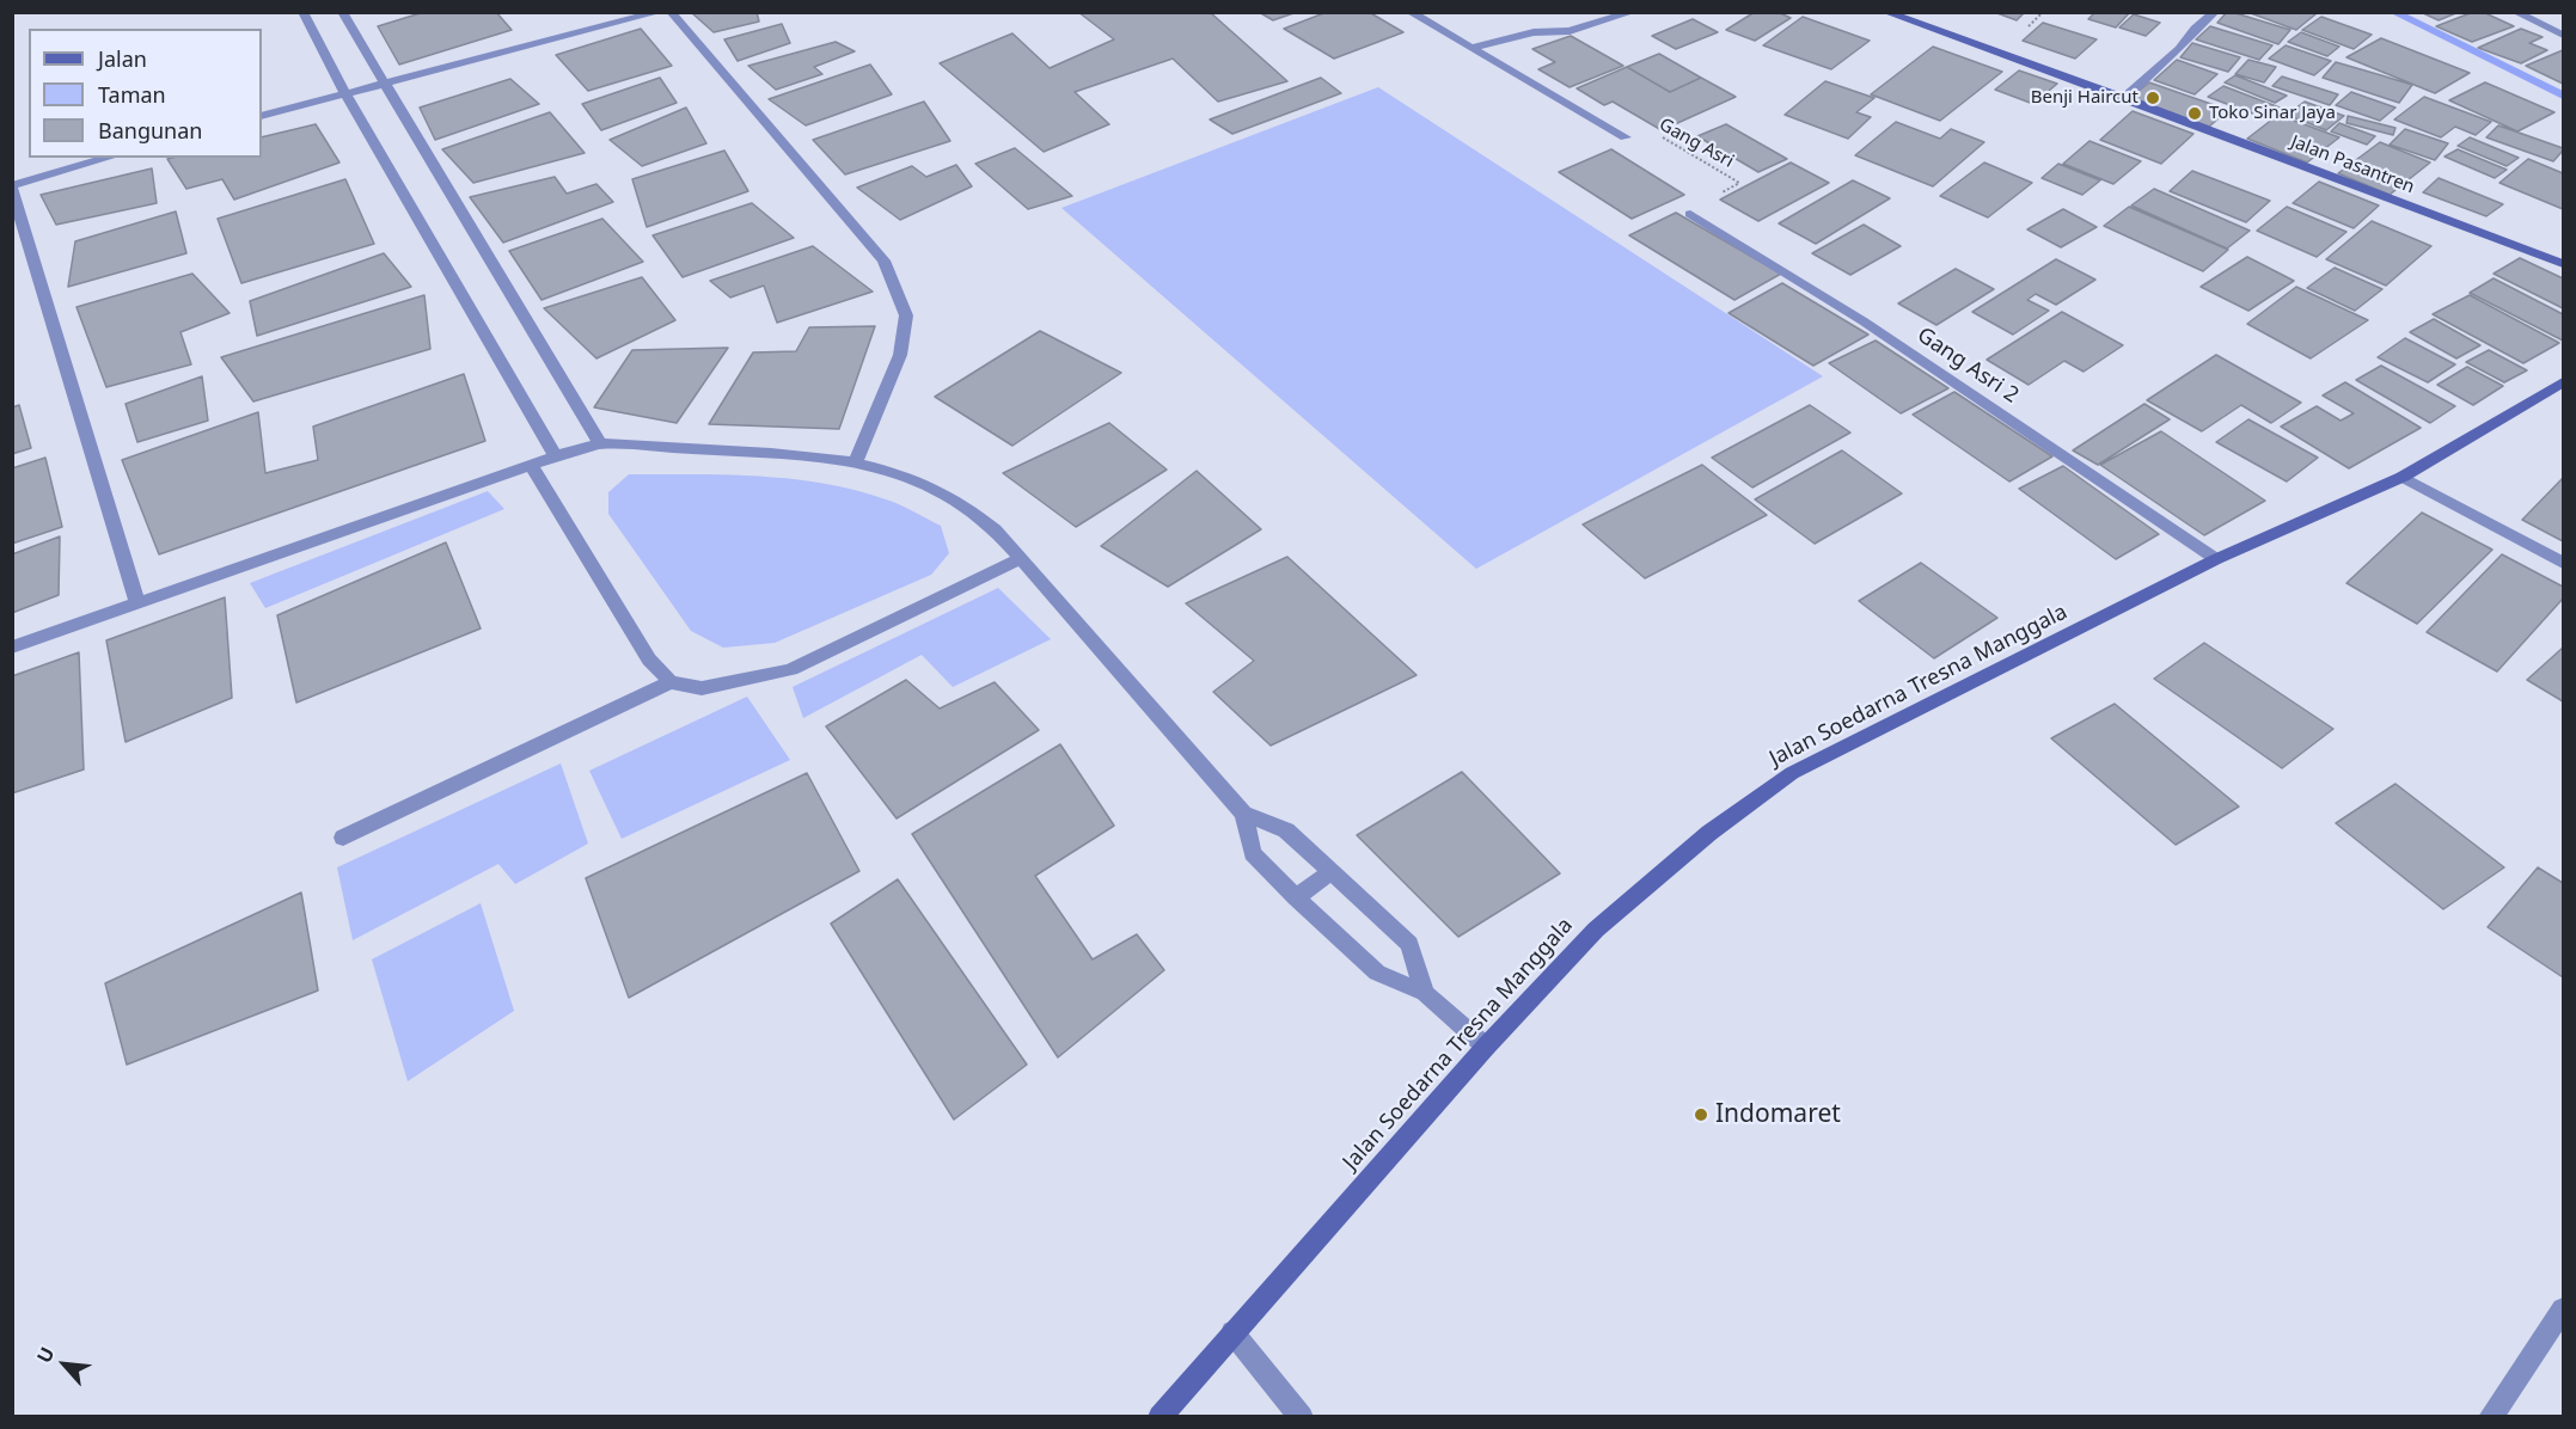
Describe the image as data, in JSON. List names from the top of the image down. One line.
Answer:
{"streets":{"main road":["Jalan Pasantren","Jalan Soedarna Tresna Manggala"],"street":["Gang Asri 2"],"path":["Gang Asri"]},"crossings":[["Gang Asri","Gang Asri 2"],["Gang Asri 2","Jalan Soedarna Tresna Manggala"]],"places":["Benji Haircut","Toko Sinar Jaya","Indomaret"],"legend":["Jalan","Taman","Bangunan"],"north":"top left"}
